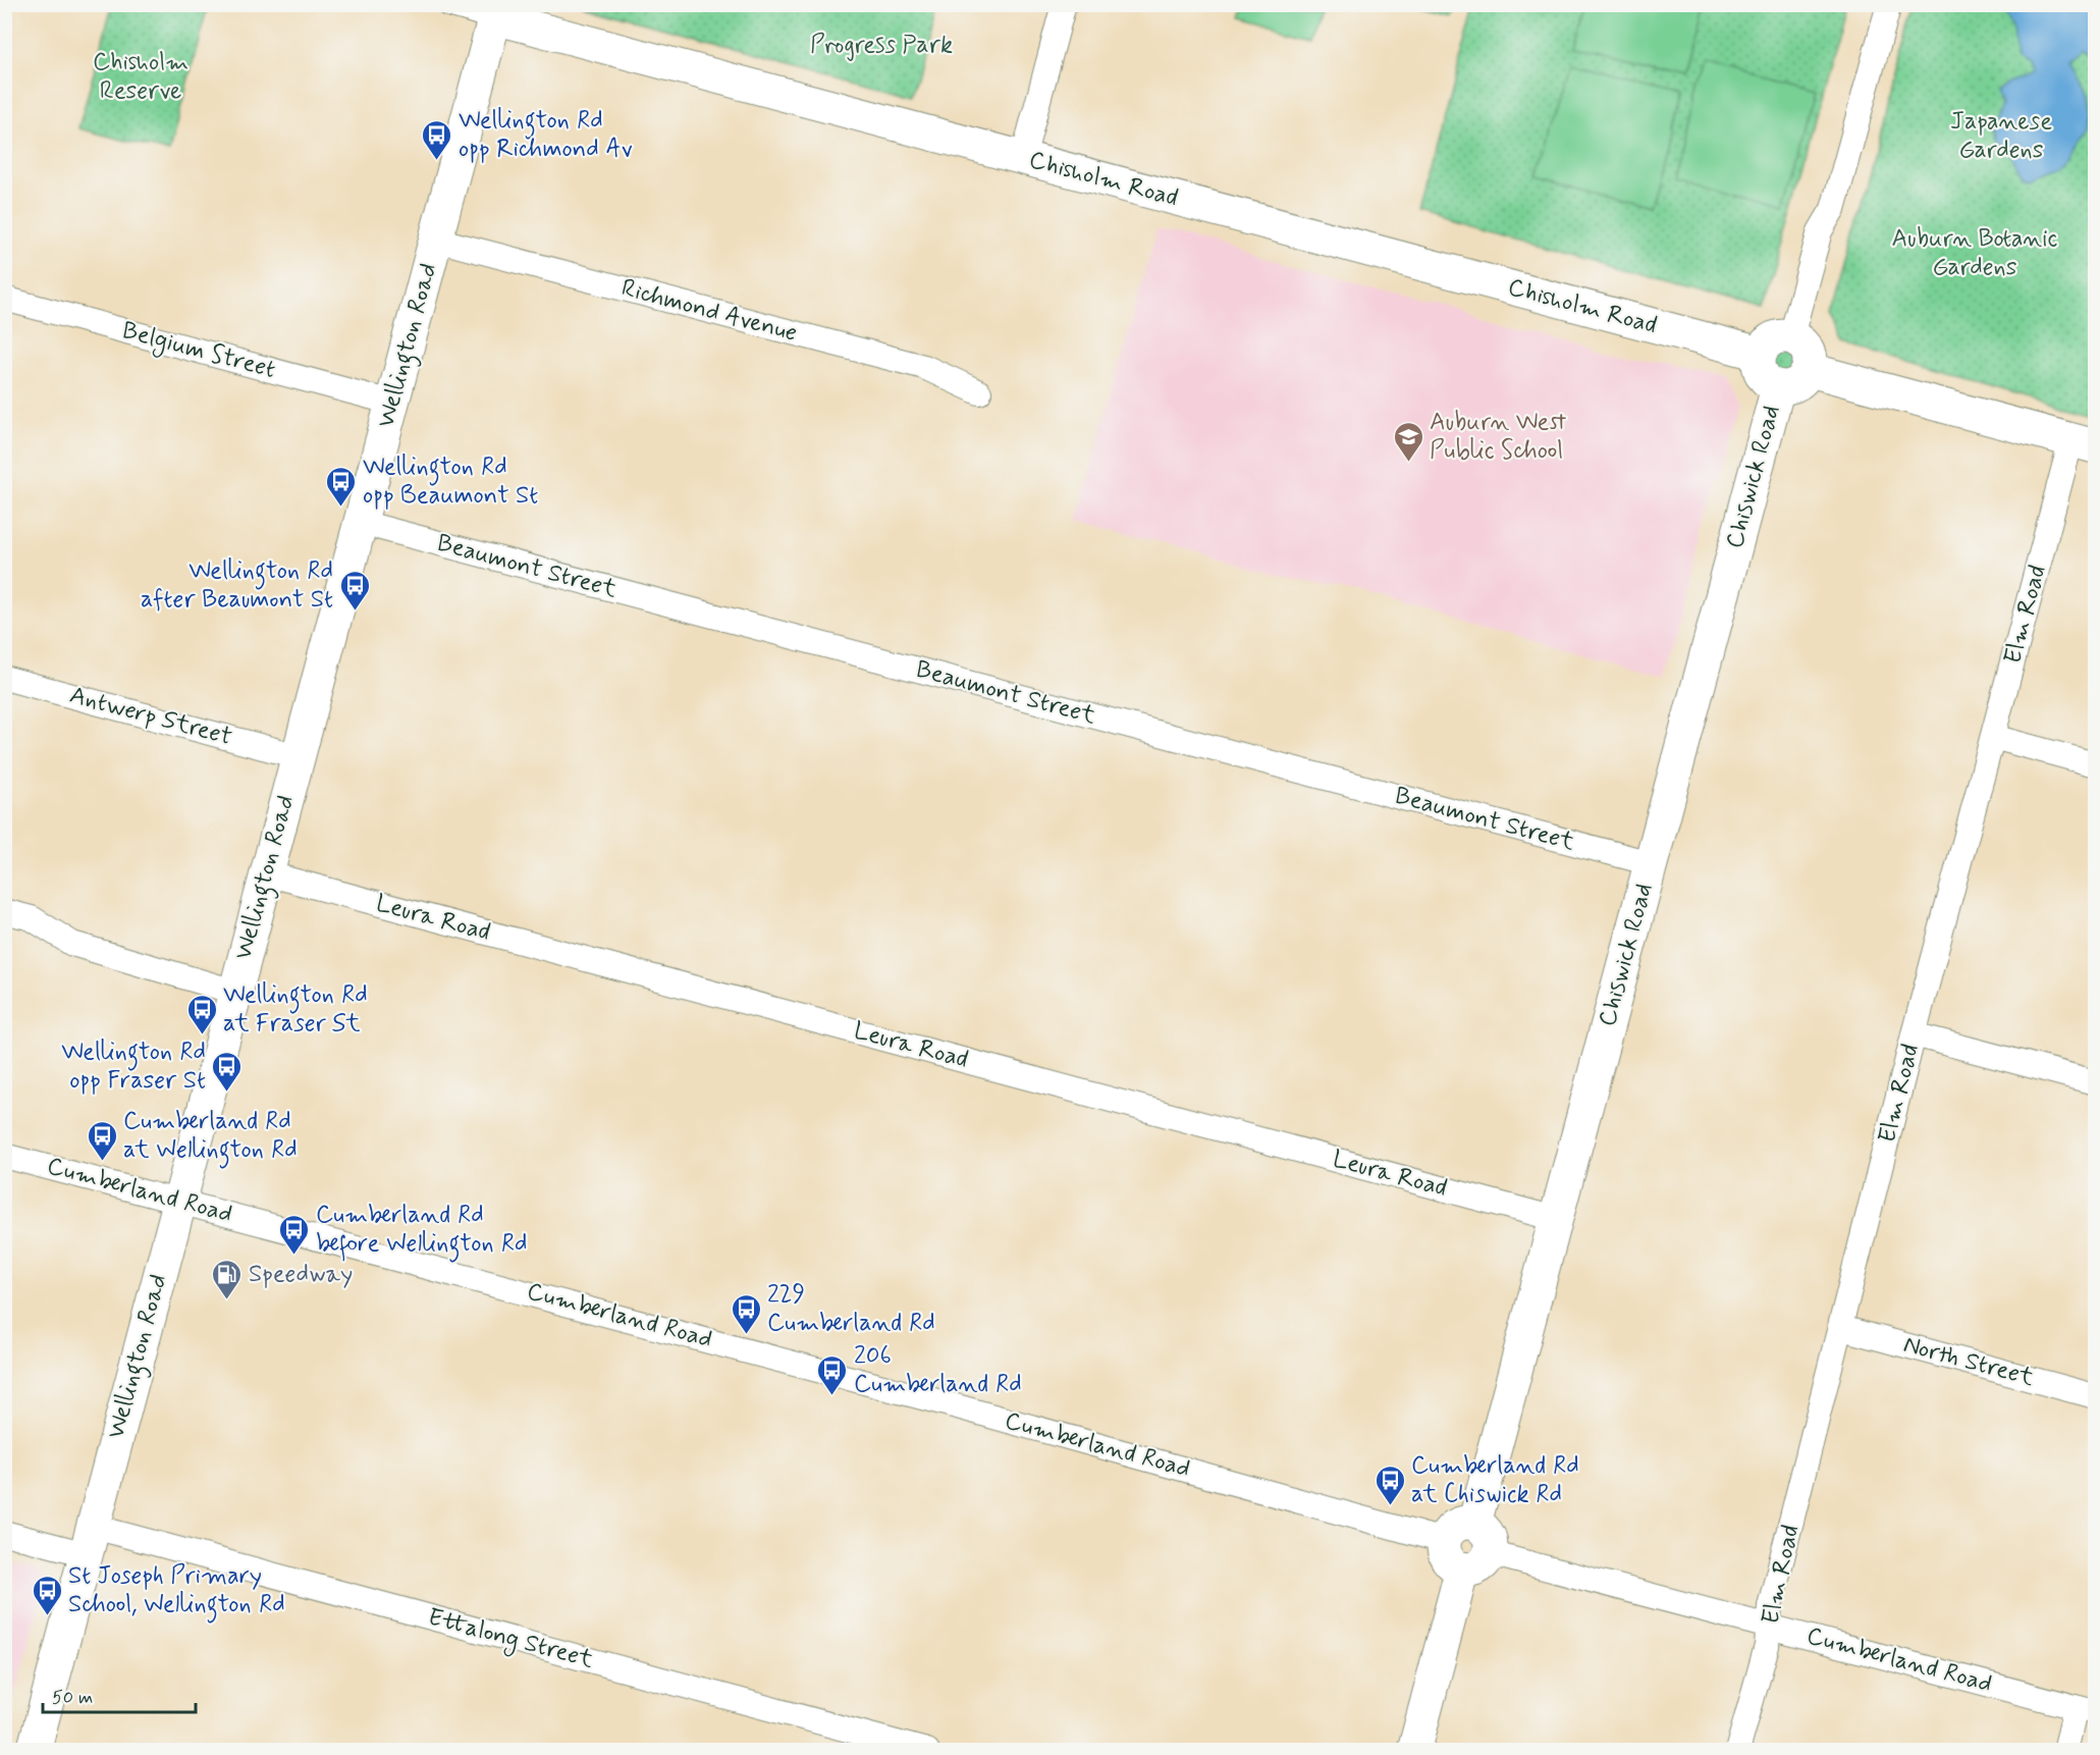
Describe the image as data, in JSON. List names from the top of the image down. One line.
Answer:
{"streets":{"main road":["Chisholm Road","Wellington Road","Chiswick Road"],"street":["Richmond Avenue","Belgium Street","Beaumont Street","Elm Road","Antwerp Street","Leura Road","Cumberland Road","North Street","Ettalong Street"]},"crossings":[["Chisholm Road","Wellington Road"],["Chisholm Road","Chiswick Road"],["Richmond Avenue","Wellington Road"],["Wellington Road","Belgium Street"],["Wellington Road","Beaumont Street"],["Wellington Road","Antwerp Street"],["Wellington Road","Leura Road"],["Wellington Road","Cumberland Road"],["Wellington Road","Ettalong Street"],["Chiswick Road","Beaumont Street"],["Chiswick Road","Leura Road"],["Chiswick Road","Cumberland Road"],["Elm Road","Cumberland Road"],["Elm Road","North Street"]],"parks":["Progress Park","Chisholm Reserve","Japanese Gardens","Auburn Botanic Gardens"],"places":{"bus stop":["Wellington Rd opp Richmond Av","Wellington Rd opp Beaumont St","Wellington Rd after Beaumont St","Wellington Rd at Fraser St","Wellington Rd opp Fraser St","Cumberland Rd at Wellington Rd","Cumberland Rd before Wellington Rd","229 Cumberland Rd","206 Cumberland Rd","Cumberland Rd at Chiswick Rd","St Joseph Primary School, Wellington Rd"],"school or university":["Auburn West Public School"],"fuel station":["Speedway"]},"scale_bar":"50 m"}
